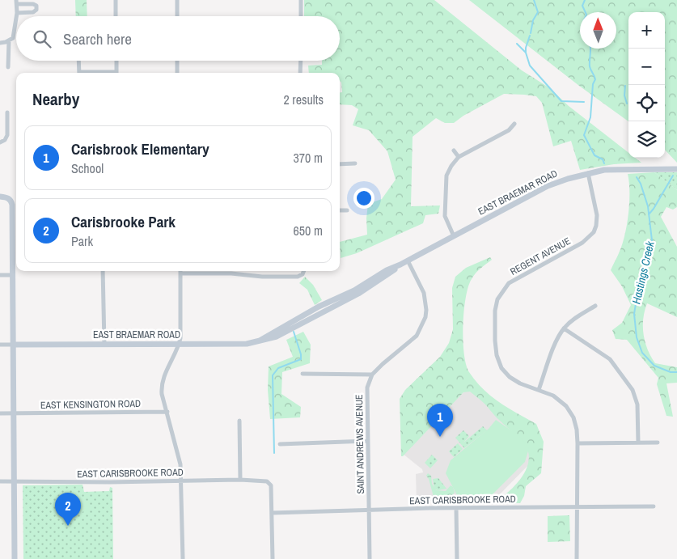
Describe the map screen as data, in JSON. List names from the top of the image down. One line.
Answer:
{"streets":{"street":["EAST BRAEMAR ROAD","REGENT AVENUE","EAST KENSINGTON ROAD","SAINT ANDREWS AVENUE","EAST CARISBROOKE ROAD"]},"crossings":[["EAST BRAEMAR ROAD","REGENT AVENUE"],["REGENT AVENUE","EAST CARISBROOKE ROAD"],["SAINT ANDREWS AVENUE","EAST CARISBROOKE ROAD"]],"water":["Hastings Creek"],"north":"top","page":{"map_buttons":["+","−"],"search":"Search here","heading":["Nearby","2 results"],"list":[{"mark":"1","name":"Carisbrook Elementary","note":"School","value":"370 m"},{"mark":"2","name":"Carisbrooke Park","note":"Park","value":"650 m"}],"pins":["1","2"]}}
